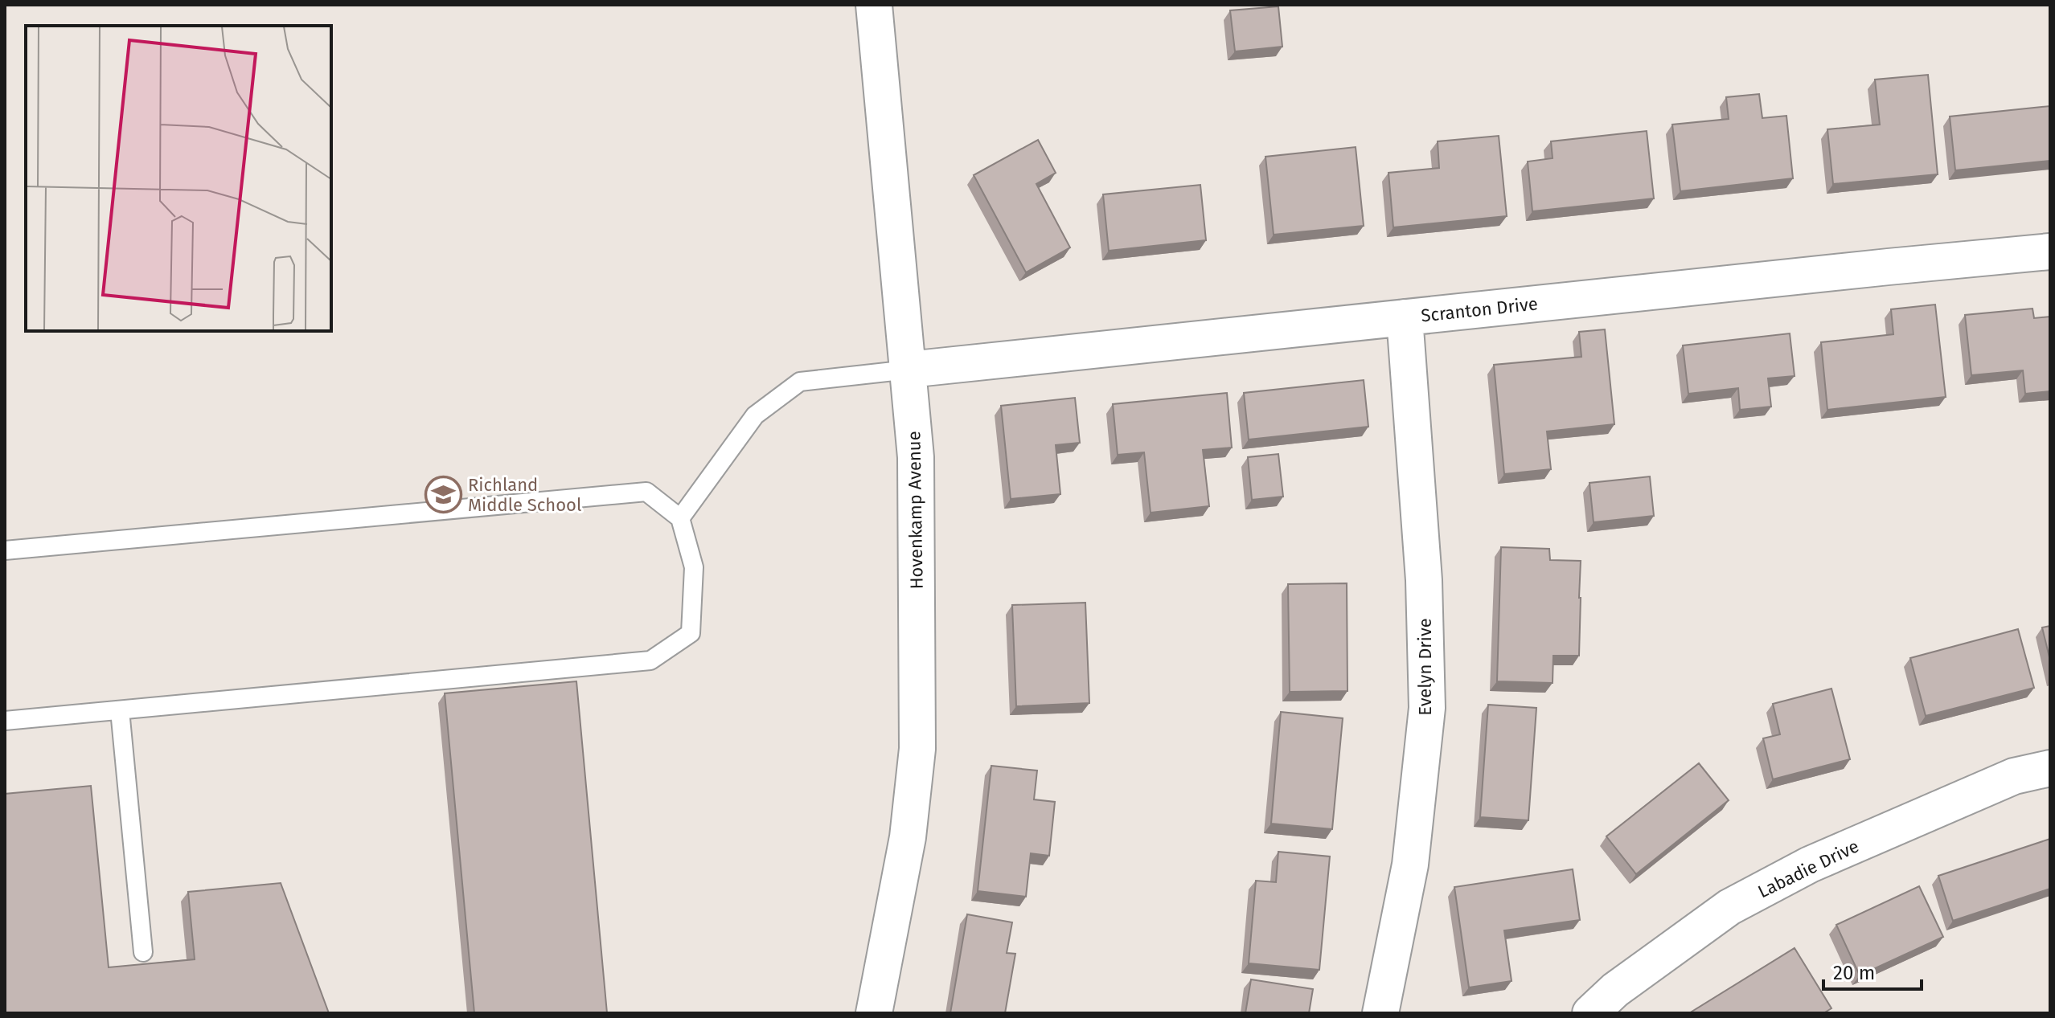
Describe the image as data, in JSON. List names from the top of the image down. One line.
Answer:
{"streets":{"street":["Scranton Drive","Hovenkamp Avenue","Evelyn Drive","Labadie Drive"]},"crossings":[["Scranton Drive","Hovenkamp Avenue"],["Scranton Drive","Evelyn Drive"]],"places":{"school or university":["Richland Middle School"]},"scale_bar":"20 m"}
